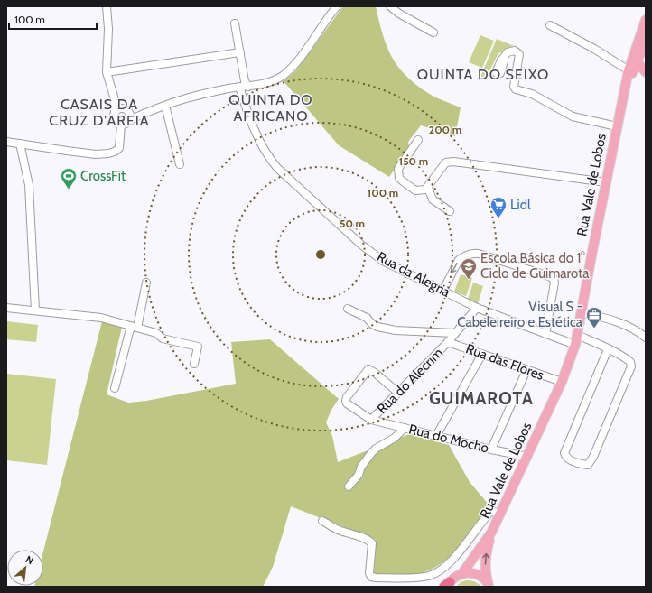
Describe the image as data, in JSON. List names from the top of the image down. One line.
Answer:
{"streets":{"main road":["Rua Vale de Lobos"],"street":["Rua da Alegria","Rua das Flores","Rua do Alecrim","Rua do Mocho"]},"crossings":[["Rua Vale de Lobos","Rua da Alegria"],["Rua Vale de Lobos","Rua das Flores"],["Rua Vale de Lobos","Rua do Mocho"],["Rua da Alegria","Rua do Alecrim"],["Rua das Flores","Rua do Alecrim"],["Rua do Alecrim","Rua do Mocho"]],"districts":["QUINTA DO SEIXO","QUINTA DO AFRICANO","CASAIS DA CRUZ D'AREIA","GUIMAROTA"],"places":{"sports":["CrossFit"],"supermarket":["Lidl"],"school or university":["Escola Básica do 1° Ciclo de Guimarota"],"office":["Visual S - Cabeleireiro e Estética"]},"scale_bar":"100 m","north":"top right","rings":["200 m","150 m","100 m","50 m"]}
